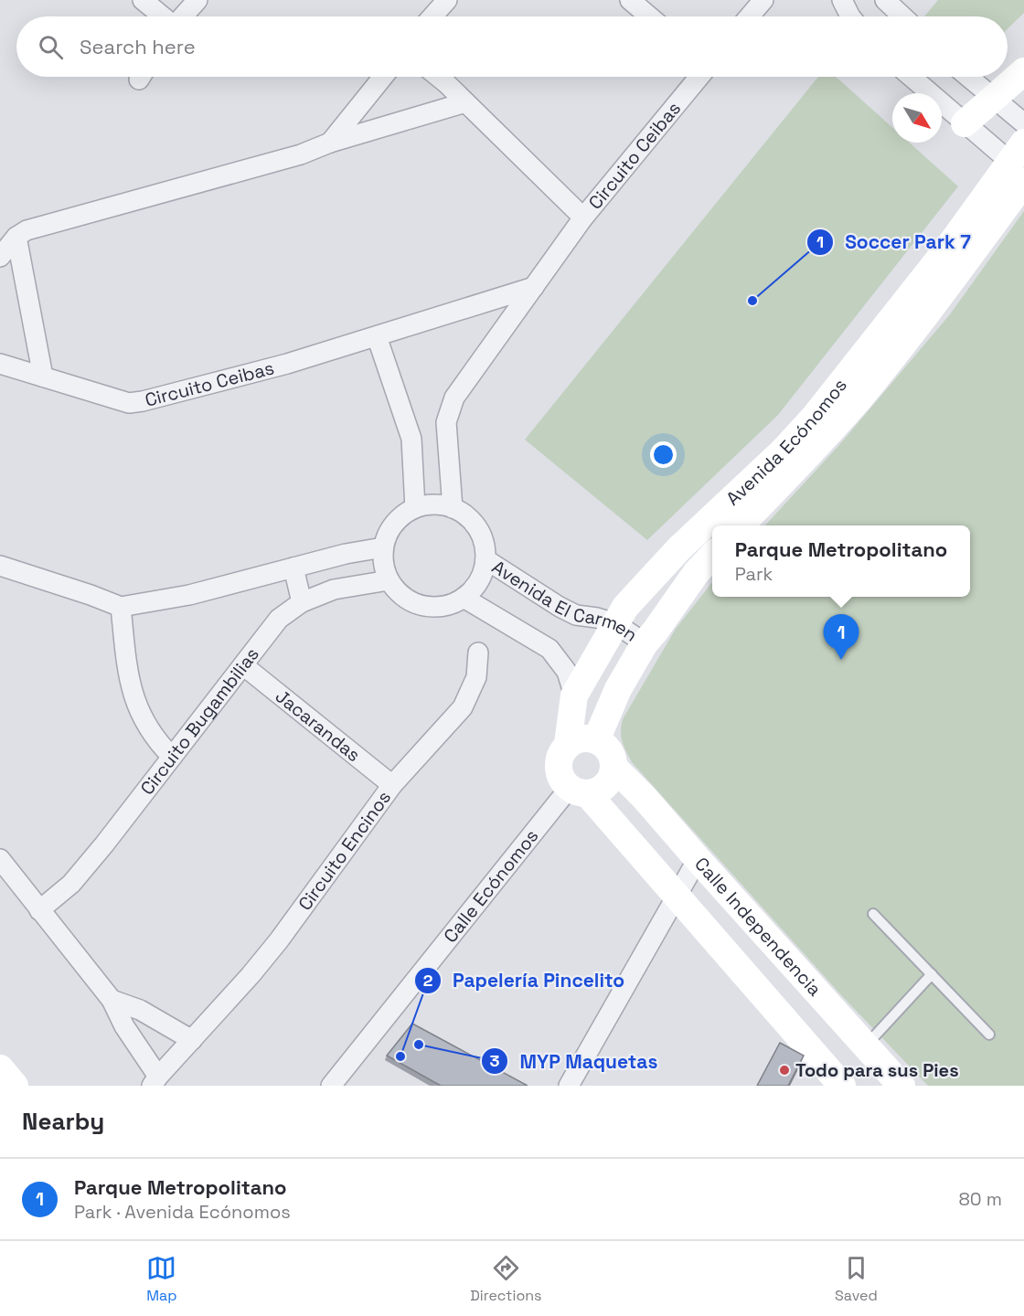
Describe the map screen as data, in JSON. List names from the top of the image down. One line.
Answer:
{"streets":{"street":["Circuito Ceibas","Avenida Ecónomos","Avenida El Carmen","Circuito Bugambilias","Jacarandas","Circuito Encinos","Calle Ecónomos","Calle Independencia"]},"crossings":[["Circuito Ceibas","Avenida El Carmen"],["Circuito Ceibas","Circuito Bugambilias"],["Avenida Ecónomos","Avenida El Carmen"],["Avenida Ecónomos","Calle Ecónomos"],["Avenida Ecónomos","Calle Independencia"],["Avenida El Carmen","Circuito Bugambilias"],["Circuito Bugambilias","Jacarandas"],["Circuito Bugambilias","Circuito Encinos"],["Jacarandas","Circuito Encinos"],["Calle Ecónomos","Calle Independencia"]],"places":["Soccer Park 7","MYP Maquetas","Papelería Pincelito","Todo para sus Pies"],"north":"bottom right","page":{"search":"Search here","popup":["Parque Metropolitano","Park"],"pins":"1","heading":"Nearby","list":[{"mark":"1","name":"Parque Metropolitano","note":"Park · Avenida Ecónomos","value":"80 m"}],"nav":["Map","Directions","Saved"]}}
